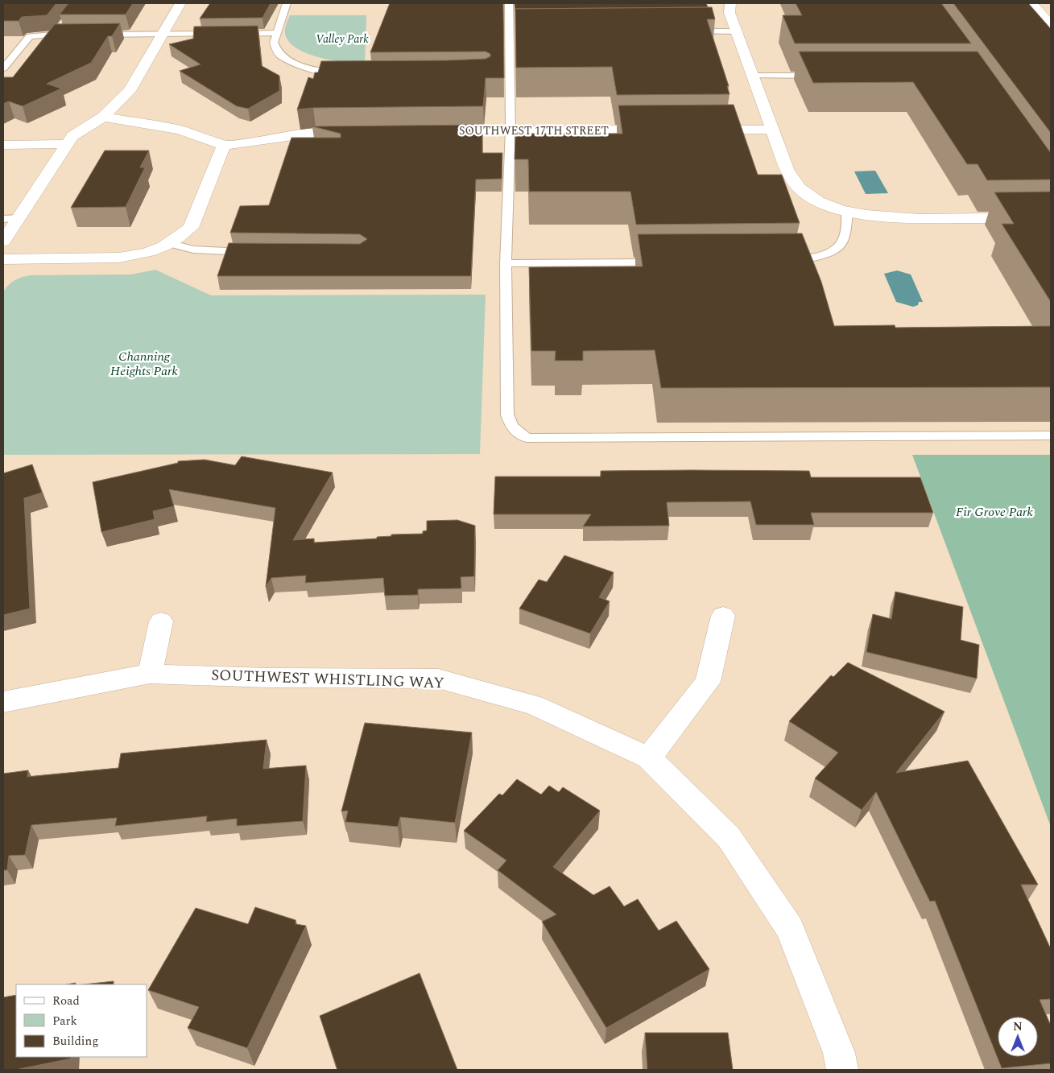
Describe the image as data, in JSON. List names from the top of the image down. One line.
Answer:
{"streets":{"street":["SOUTHWEST 17TH STREET","SOUTHWEST WHISTLING WAY"]},"parks":["Valley Park","Channing Heights Park","Fir Grove Park"],"legend":["Road","Park","Building"],"north":"top"}
